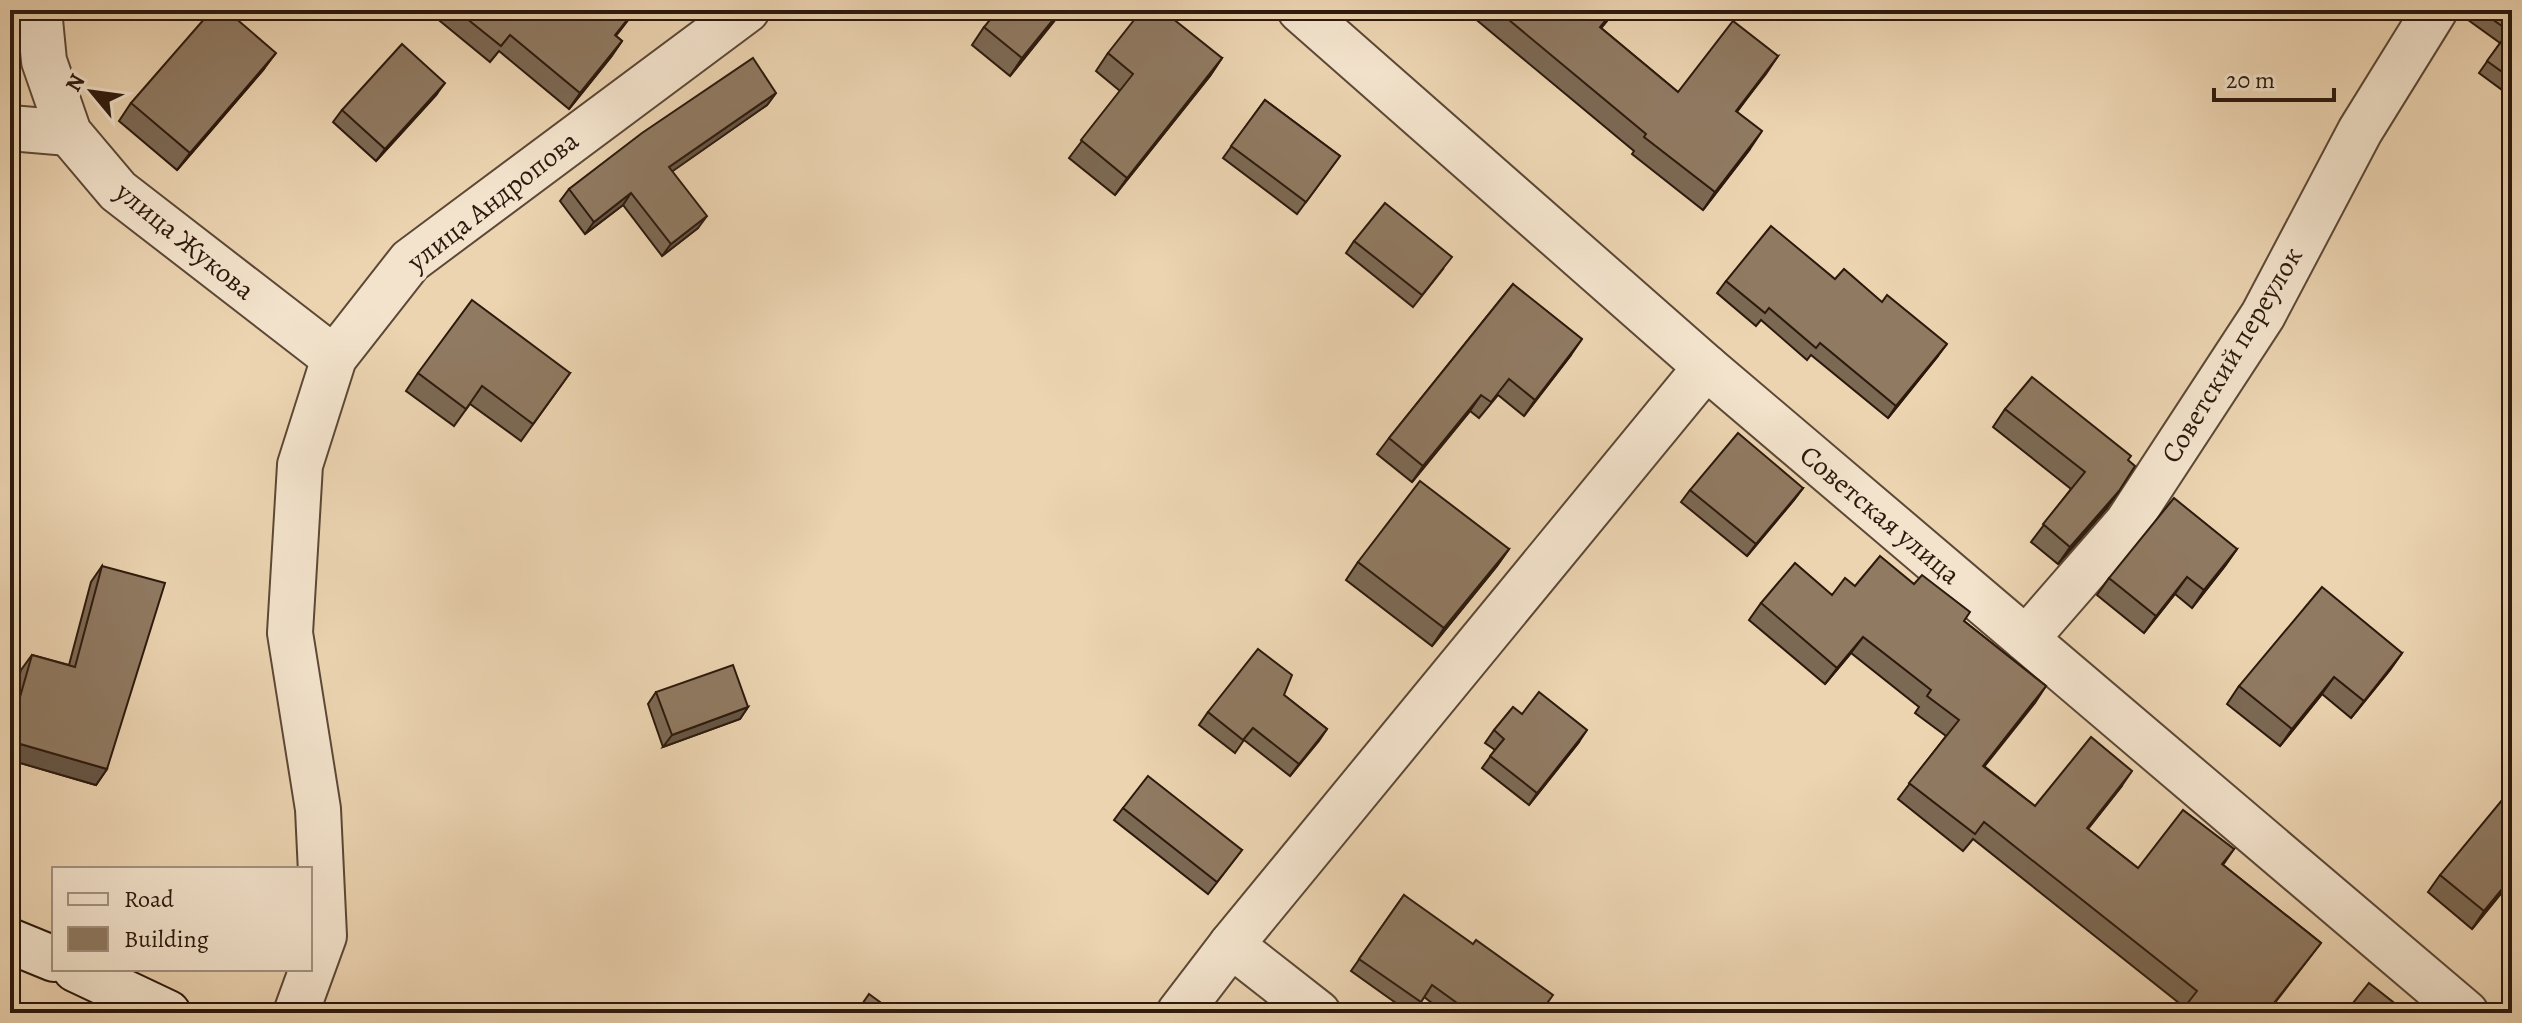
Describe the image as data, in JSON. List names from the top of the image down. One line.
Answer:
{"streets":{"street":["улица Андропова","улица Жукова","Советский переулок","Советская улица"]},"crossings":[["улица Андропова","улица Жукова"],["Советский переулок","Советская улица"]],"legend":["Road","Building"],"scale_bar":"20 m","north":"top left"}
